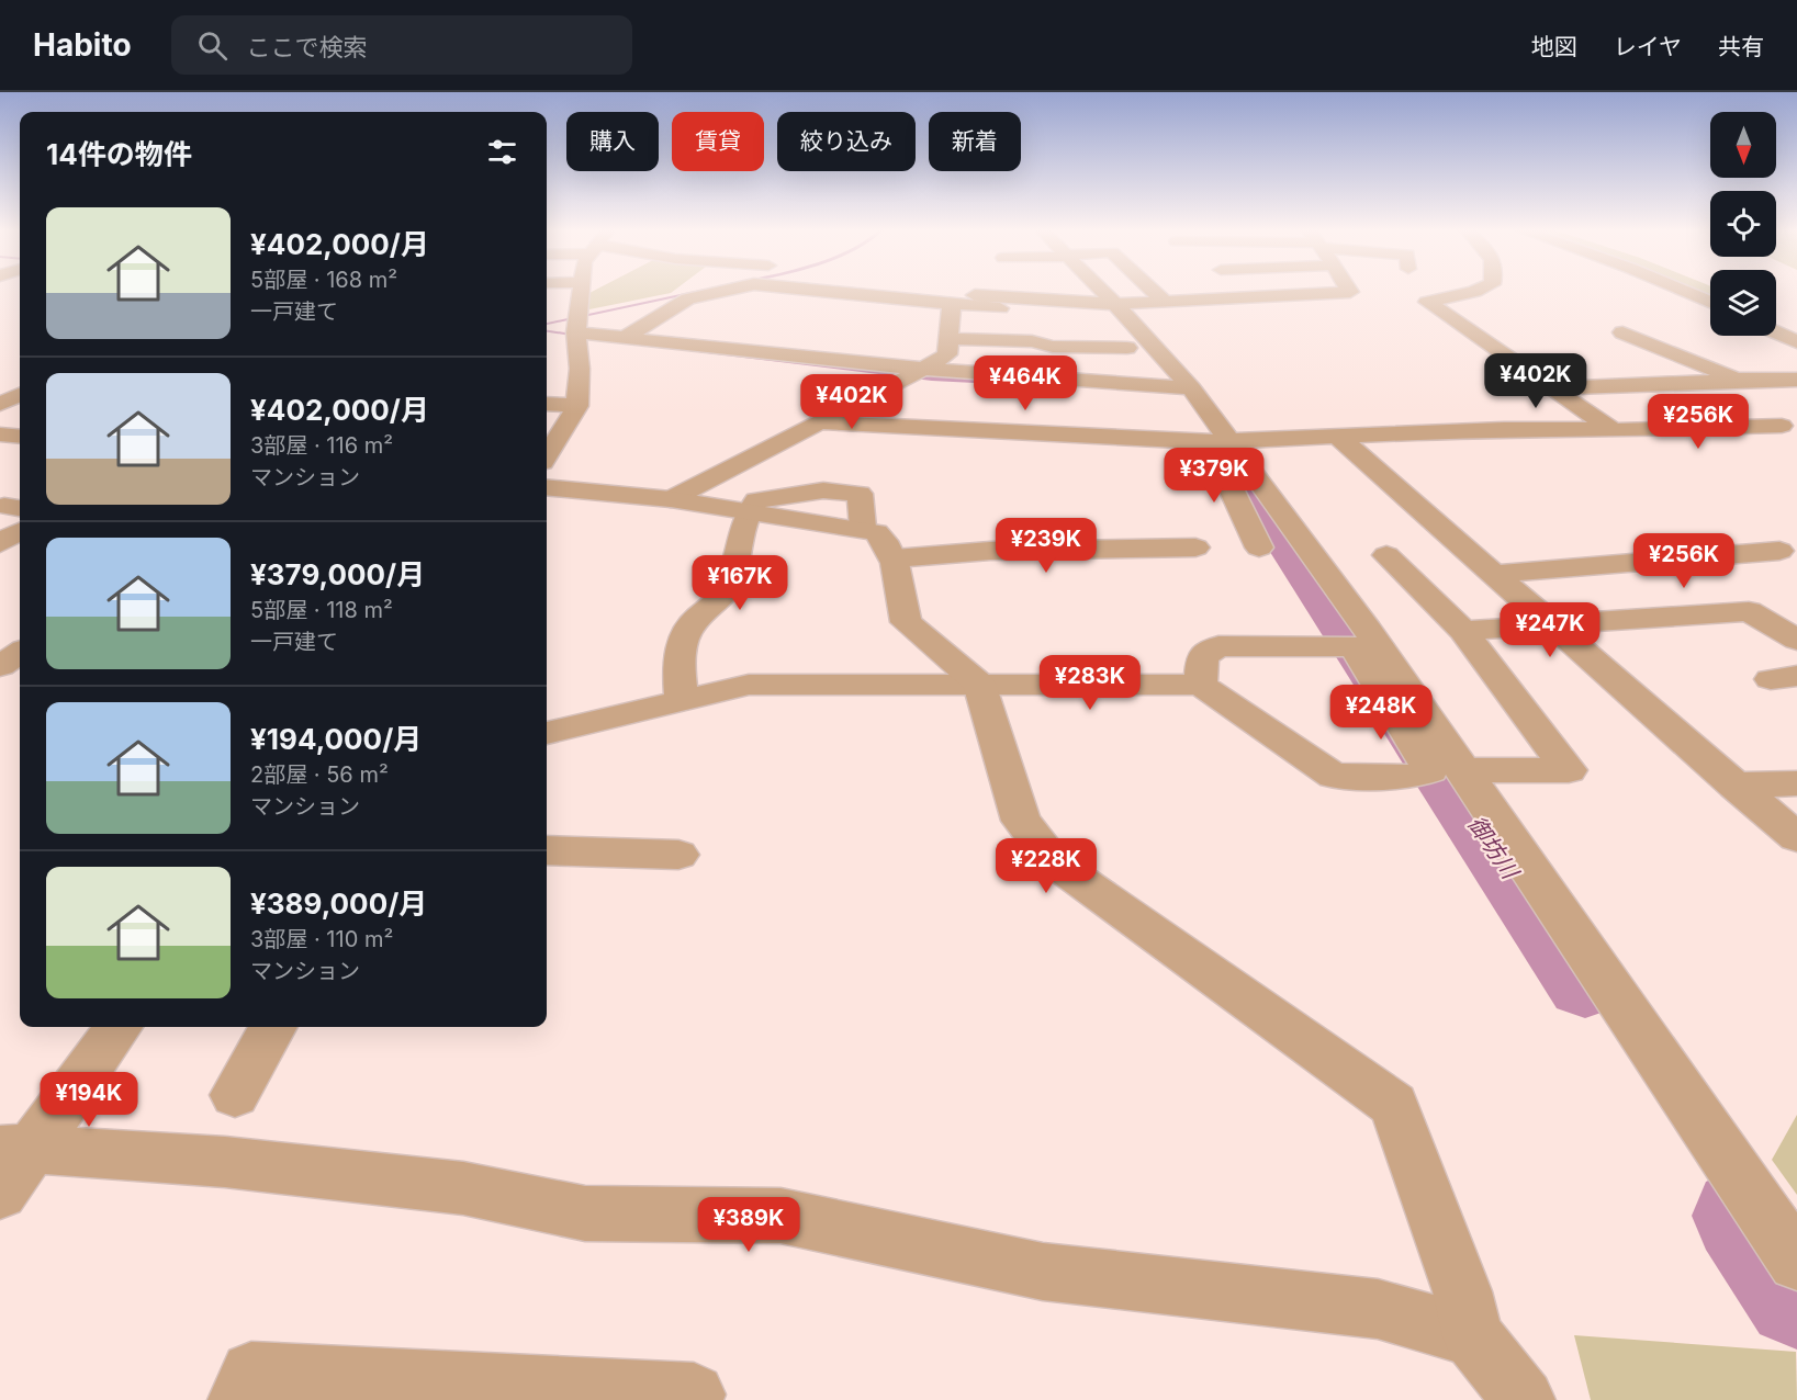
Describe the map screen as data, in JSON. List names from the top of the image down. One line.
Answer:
{"water":["御坊川"],"north":"bottom","page":{"header":"Habito","search":"ここで検索","nav":["地図","レイヤ","共有"],"chip":["購入","賃貸","絞り込み","新着"],"heading":"14件の物件","list":[{"name":"¥402,000/月","note":"5部屋 · 168 m² · 一戸建て"},{"name":"¥402,000/月","note":"3部屋 · 116 m² · マンション"},{"name":"¥379,000/月","note":"5部屋 · 118 m² · 一戸建て"},{"name":"¥194,000/月","note":"2部屋 · 56 m² · マンション"},{"name":"¥389,000/月","note":"3部屋 · 110 m² · マンション"}],"price":["¥402K","¥464K","¥402K","¥256K","¥379K","¥239K","¥256K","¥167K","¥247K","¥283K","¥248K","¥228K","¥194K","¥389K"]}}
